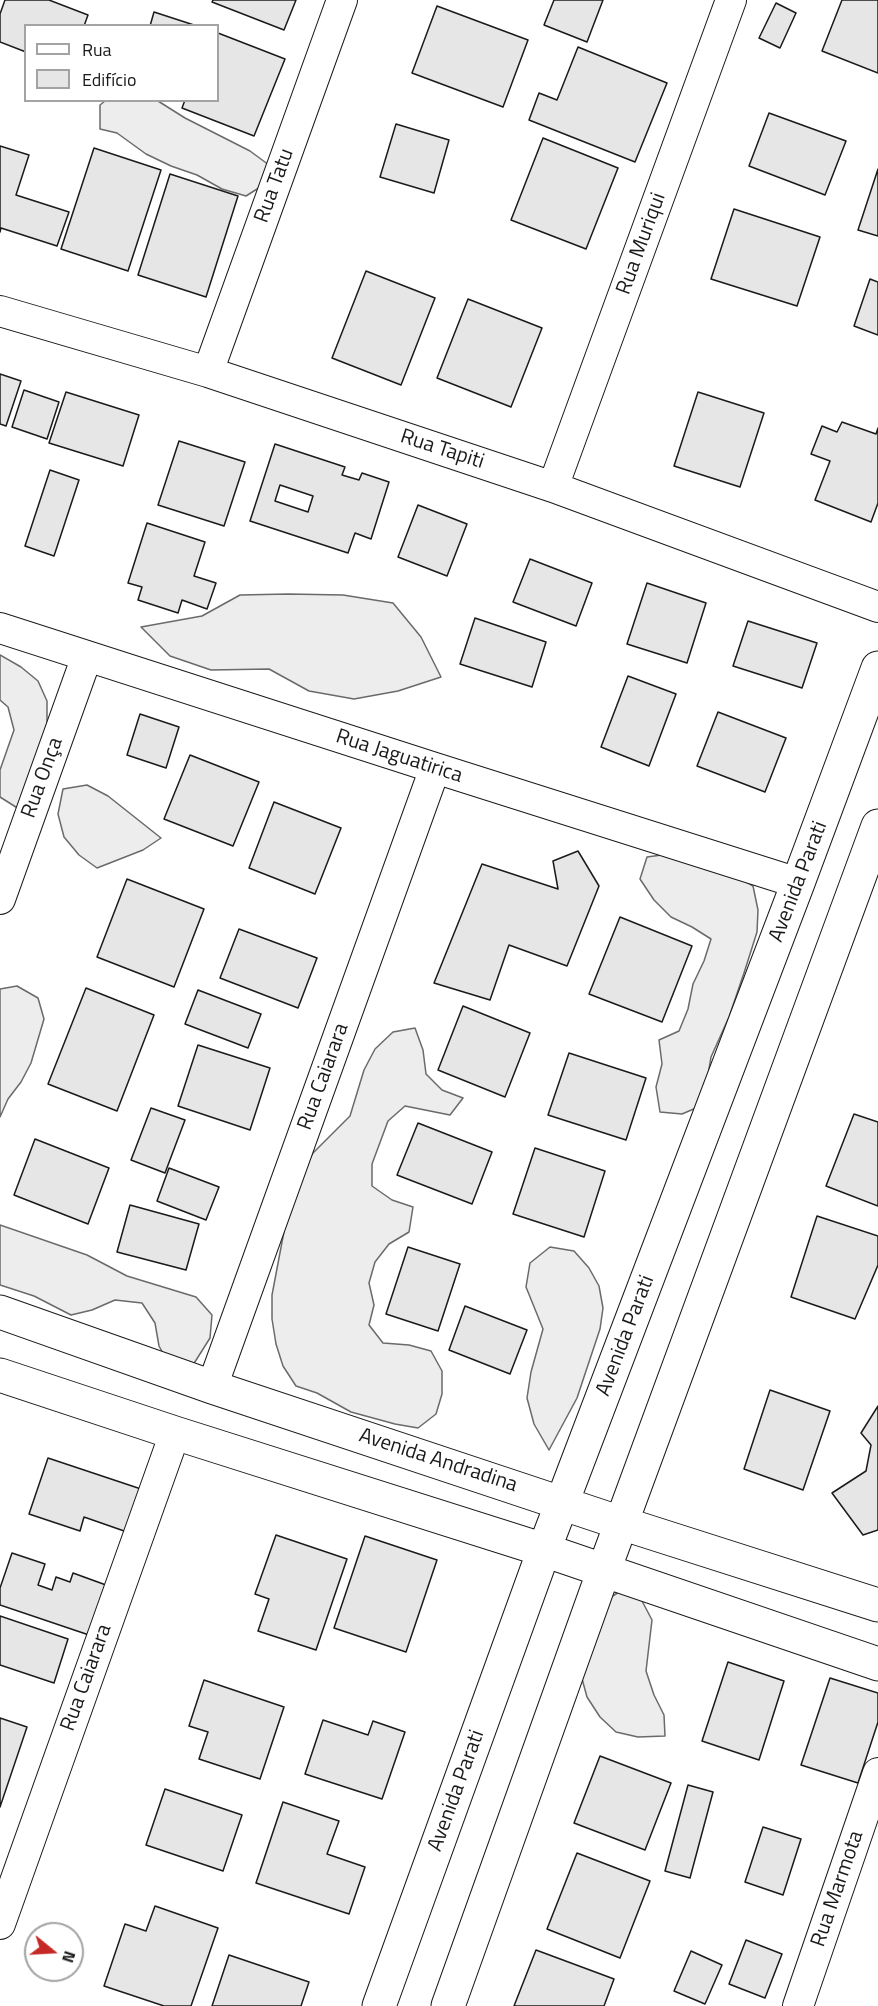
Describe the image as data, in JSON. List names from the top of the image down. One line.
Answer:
{"streets":{"street":["Rua Tatu","Rua Muriqui","Rua Tapiti","Rua Jaguatirica","Rua Onça","Avenida Parati","Rua Caiarara","Avenida Andradina","Rua Marmota"]},"crossings":[["Rua Tatu","Rua Tapiti"],["Rua Muriqui","Rua Tapiti"],["Rua Jaguatirica","Rua Onça"],["Rua Jaguatirica","Avenida Parati"],["Rua Jaguatirica","Rua Caiarara"],["Avenida Parati","Avenida Andradina"],["Rua Caiarara","Avenida Andradina"]],"legend":["Rua","Edifício"],"north":"right"}
